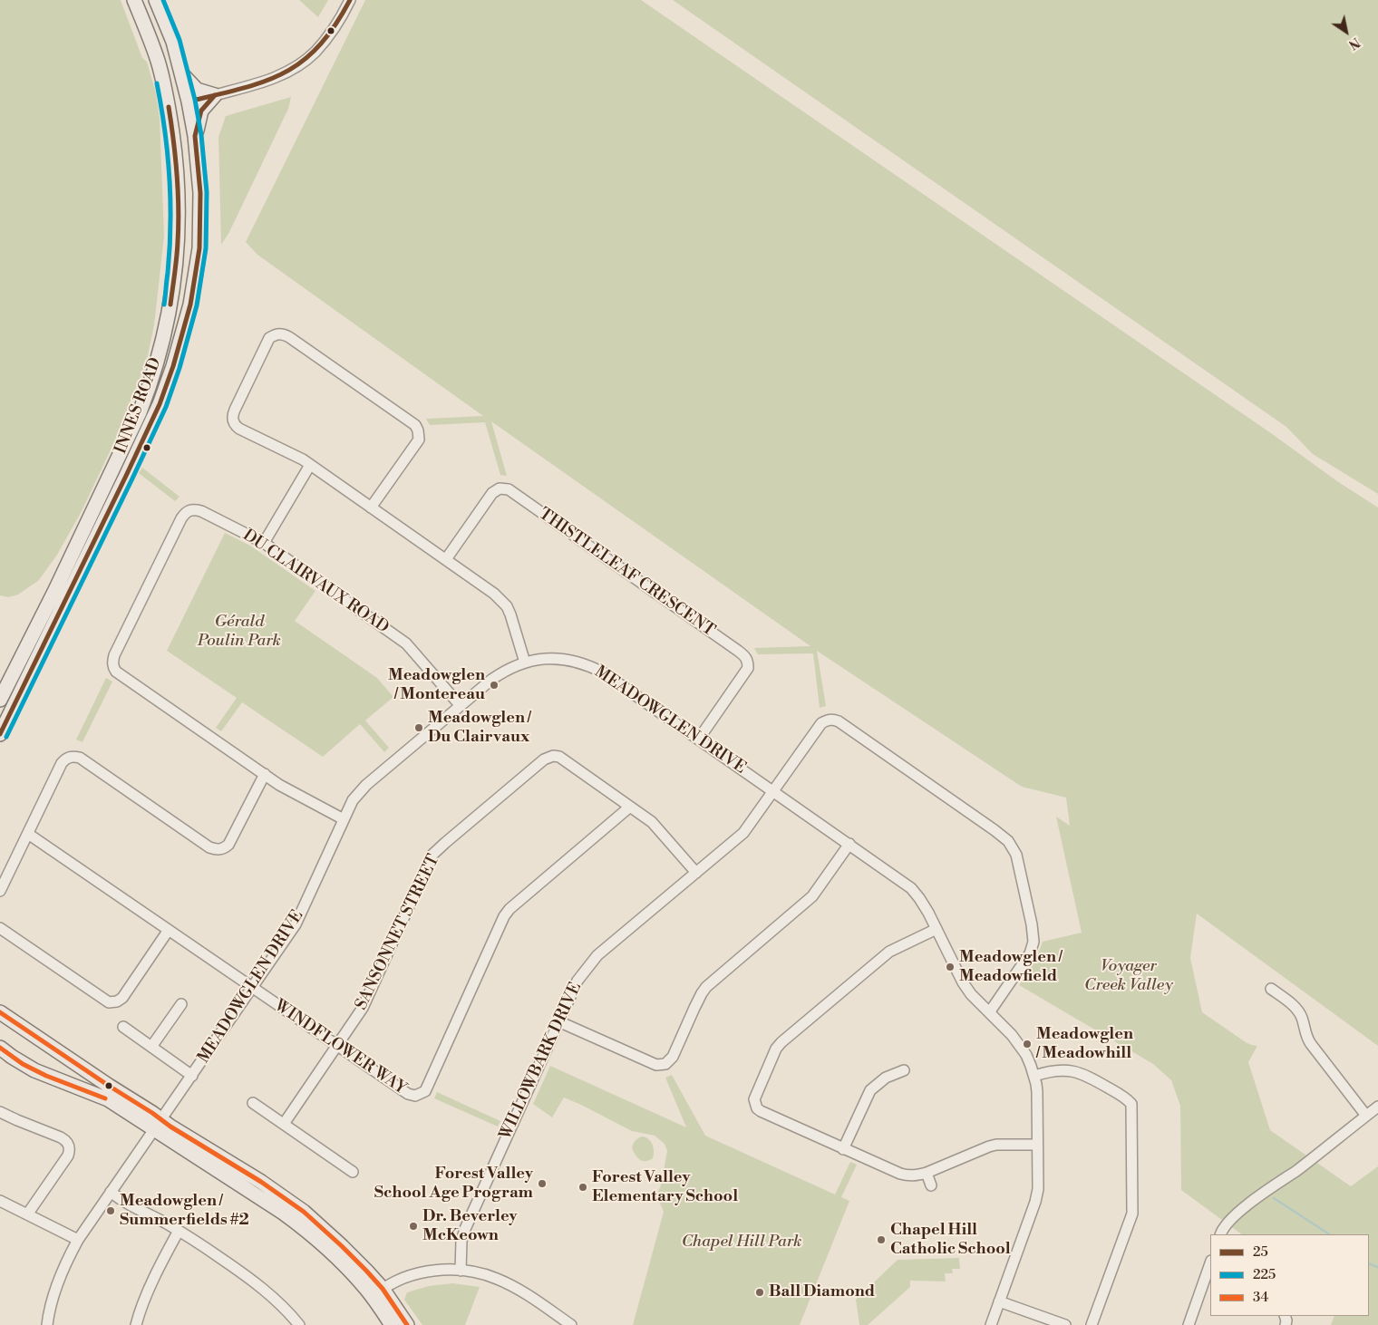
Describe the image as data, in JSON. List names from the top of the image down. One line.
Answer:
{"streets":{"main road":["INNES ROAD"],"street":["THISTLELEAF CRESCENT","DU CLAIRVAUX ROAD","MEADOWGLEN DRIVE","SANSONNET STREET","WINDFLOWER WAY","WILLOWBARK DRIVE"]},"crossings":[["THISTLELEAF CRESCENT","MEADOWGLEN DRIVE"],["DU CLAIRVAUX ROAD","MEADOWGLEN DRIVE"],["MEADOWGLEN DRIVE","WINDFLOWER WAY"],["MEADOWGLEN DRIVE","WILLOWBARK DRIVE"],["SANSONNET STREET","WINDFLOWER WAY"],["SANSONNET STREET","WILLOWBARK DRIVE"]],"parks":["Gérald Poulin Park","Voyager Creek Valley","Chapel Hill Park"],"places":["Meadowglen / Montereau","Meadowglen / Du Clairvaux","Meadowglen / Meadowfield","Meadowglen / Meadowhill","Forest Valley School Age Program","Forest Valley Elementary School","Meadowglen / Summerfields #2","Dr. Beverley McKeown","Chapel Hill Catholic School","Ball Diamond"],"lines":["transit line 25","transit line 225","transit line 34"],"legend":["25","225","34"],"north":"bottom right"}
